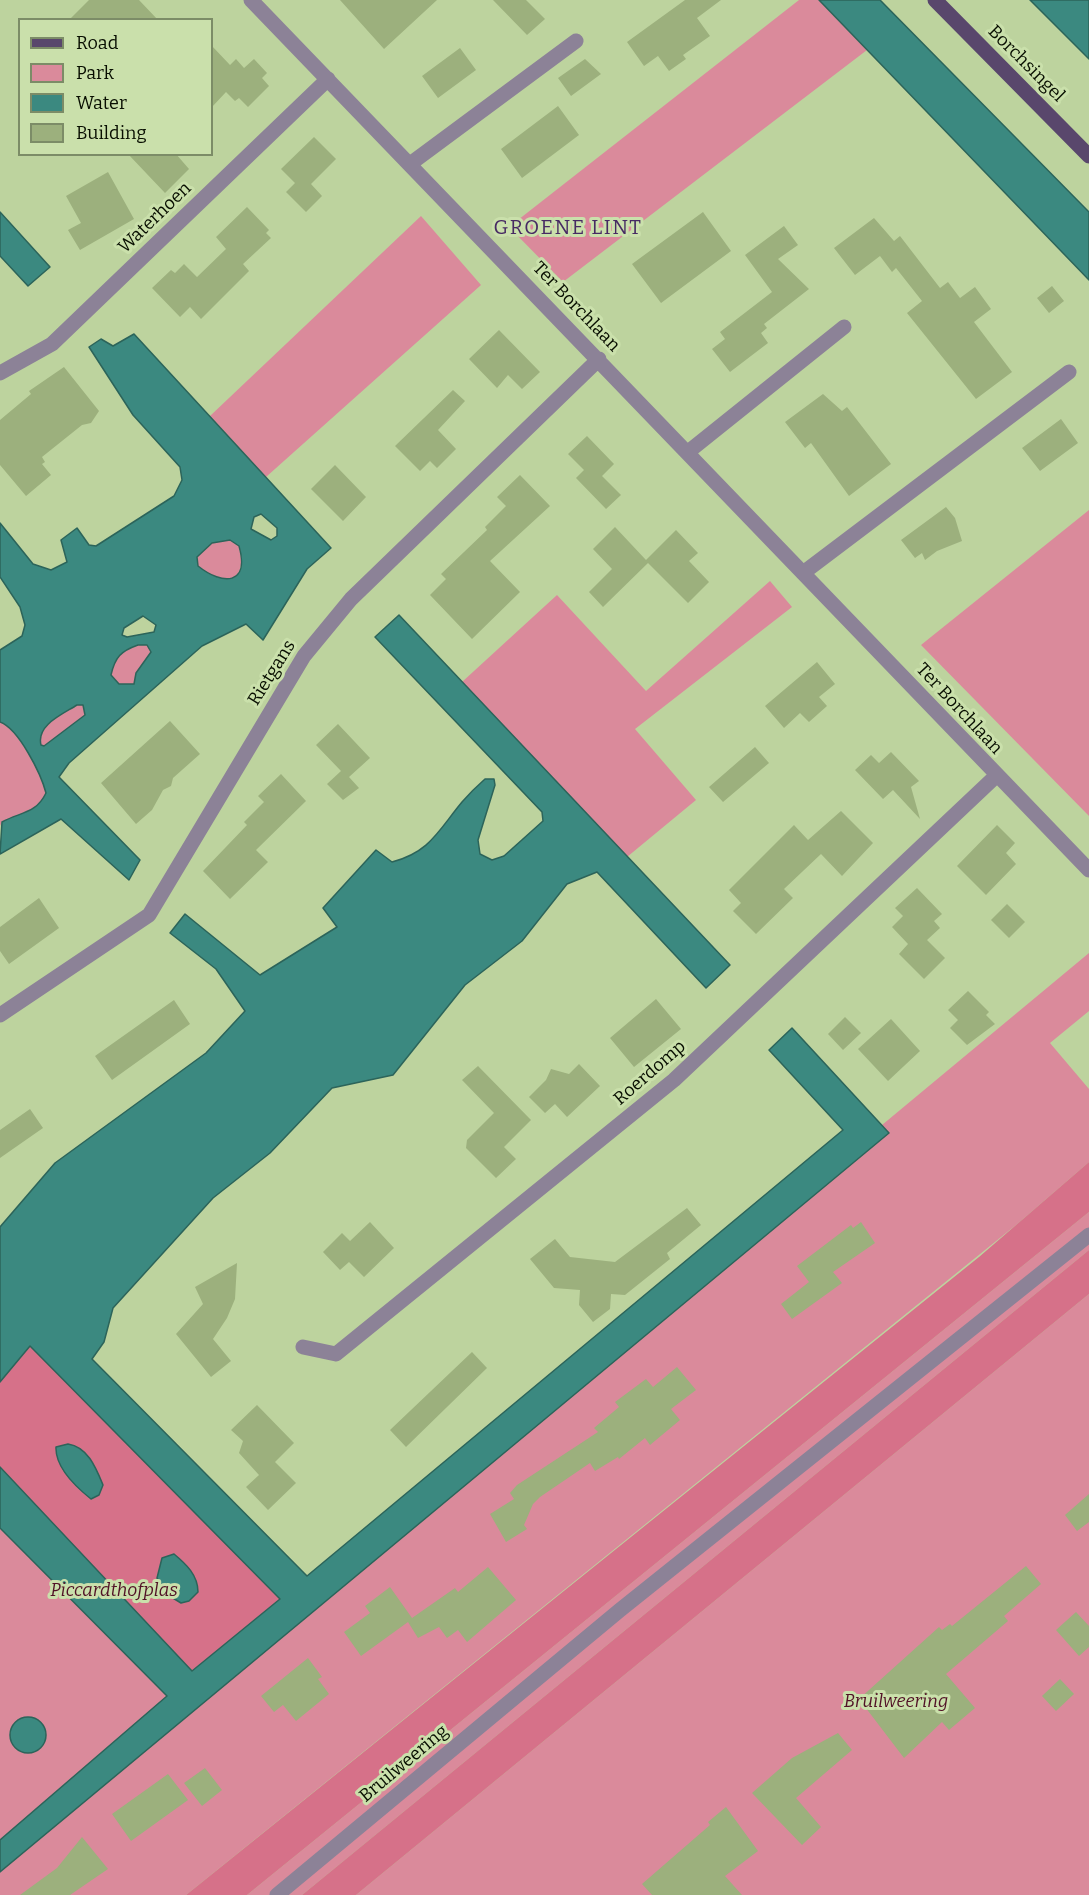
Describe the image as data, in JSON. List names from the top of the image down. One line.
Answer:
{"streets":{"main road":["Borchsingel"],"street":["Waterhoen","Ter Borchlaan","Rietgans","Roerdomp","Bruilweering"]},"crossings":[["Waterhoen","Ter Borchlaan"],["Ter Borchlaan","Rietgans"],["Ter Borchlaan","Roerdomp"]],"districts":["GROENE LINT"],"parks":["Piccardthofplas","Bruilweering"],"legend":["Road","Park","Water","Building"]}
